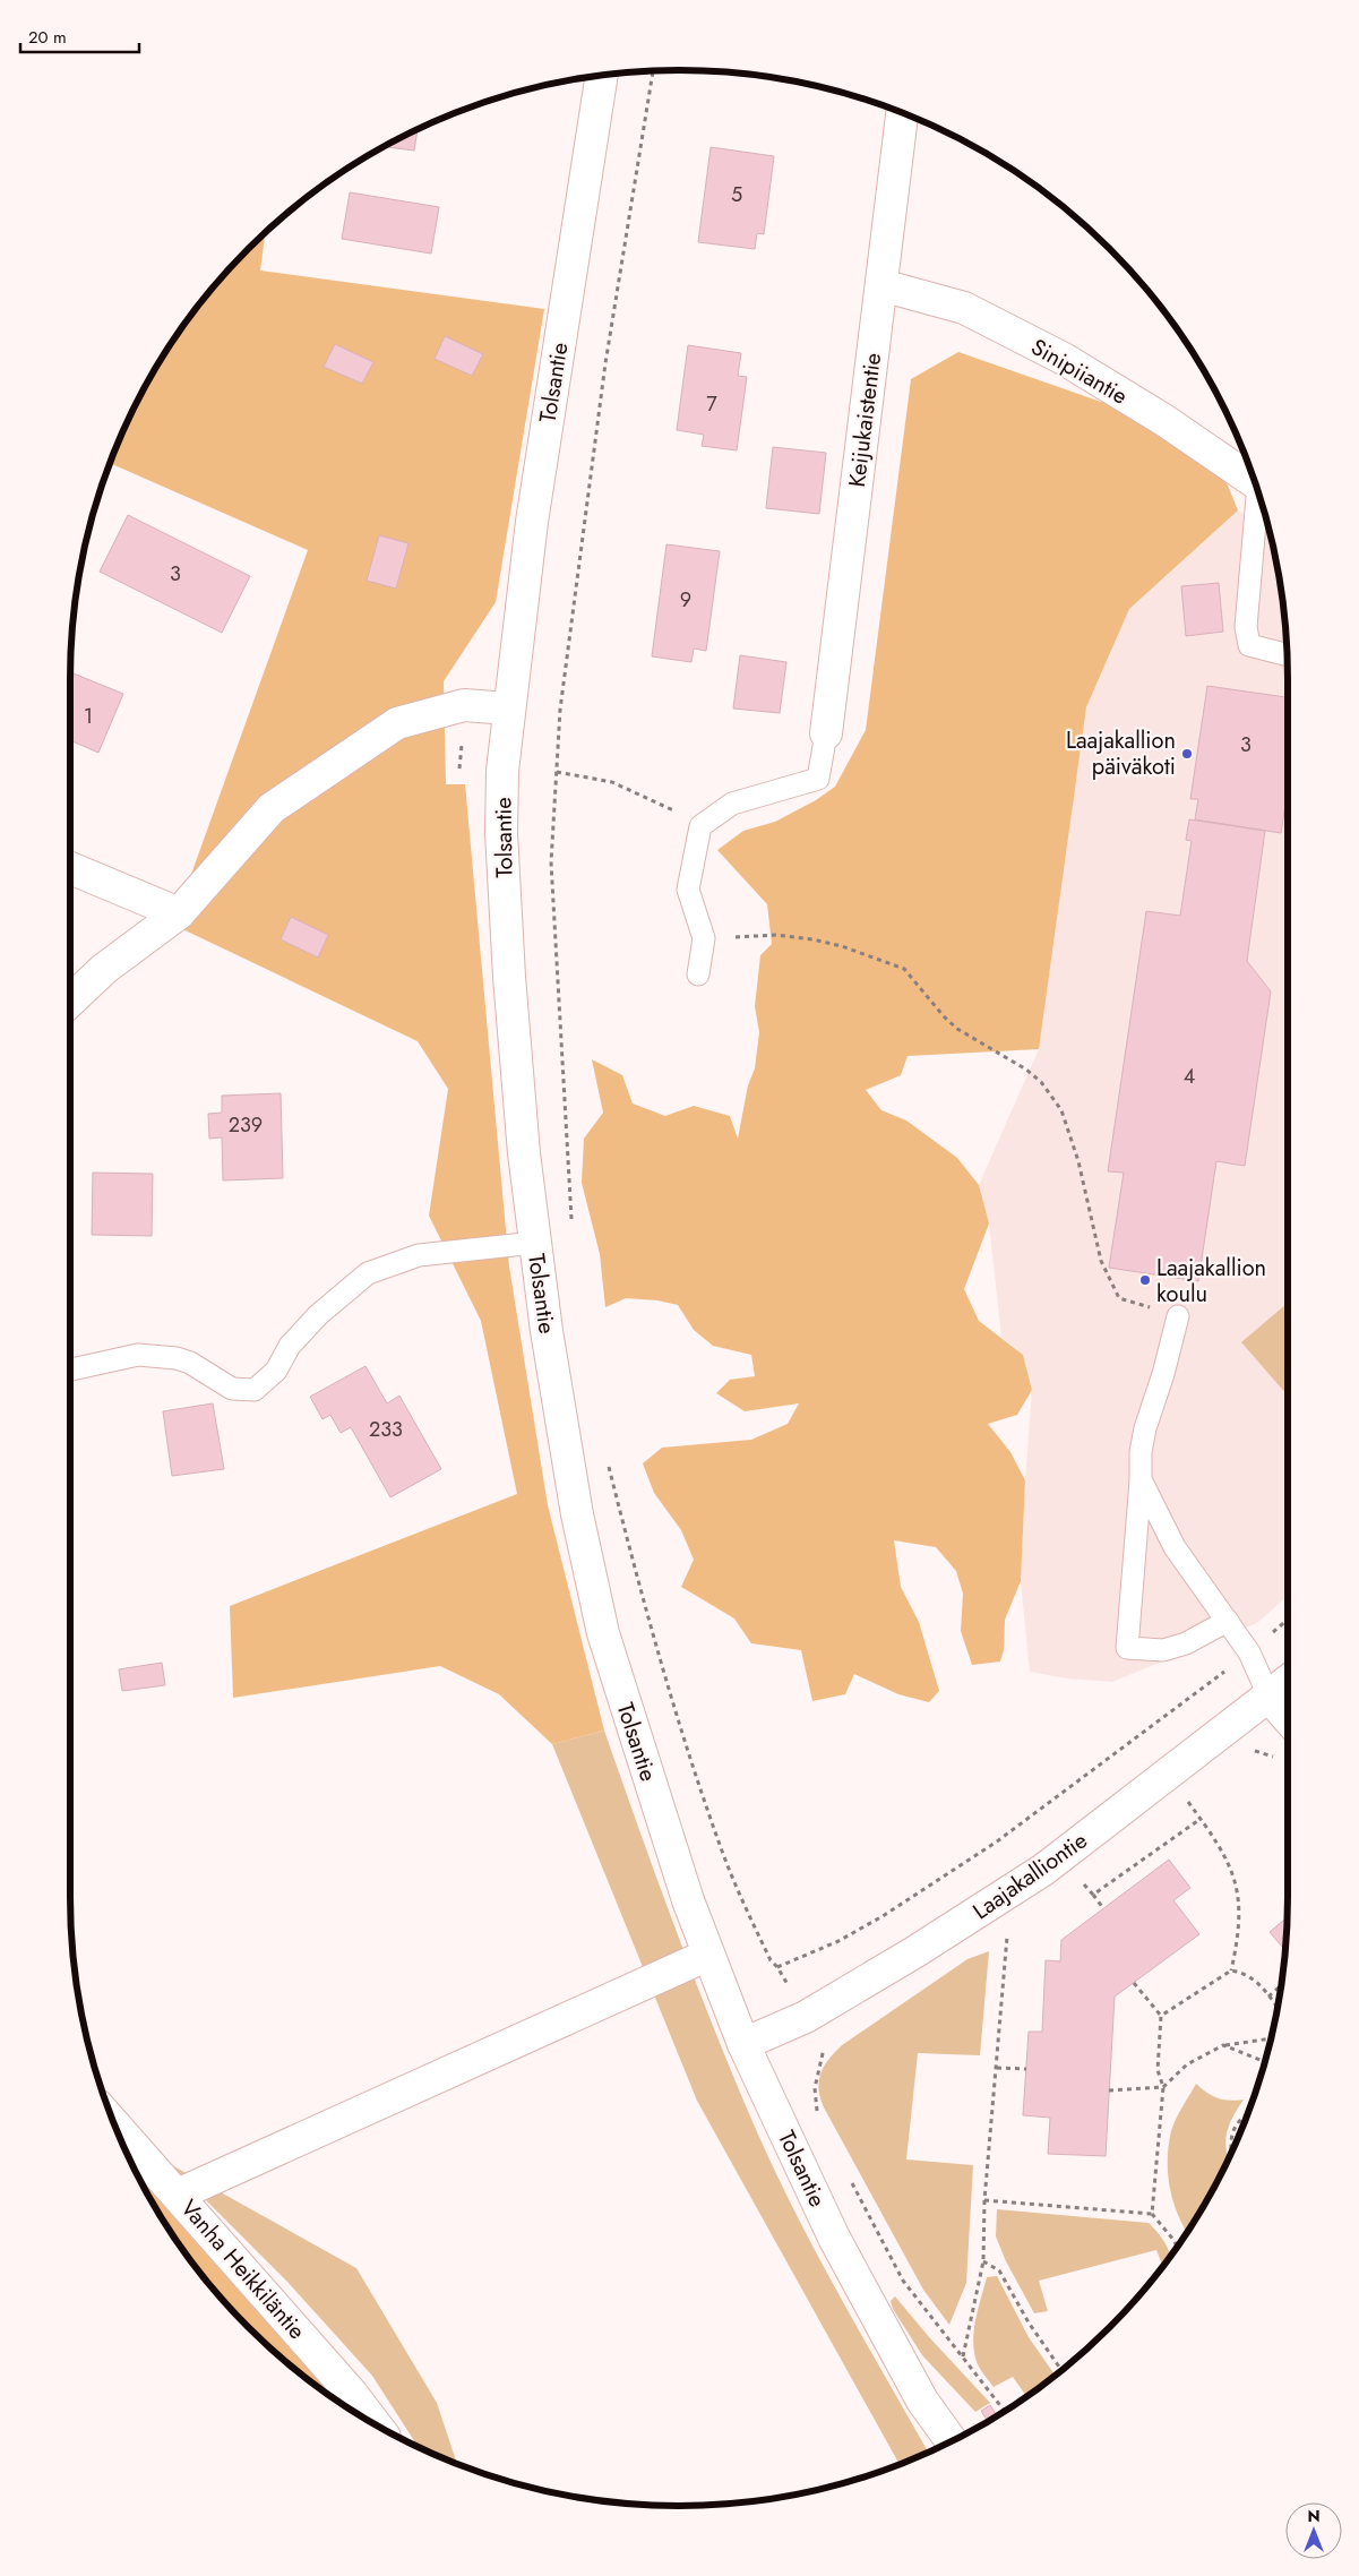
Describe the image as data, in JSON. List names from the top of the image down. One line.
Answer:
{"streets":{"street":["Sinipiiantie","Tolsantie","Keijukaistentie","Laajakalliontie","Vanha Heikkiläntie"]},"crossings":[["Sinipiiantie","Keijukaistentie"],["Tolsantie","Laajakalliontie"]],"places":["Laajakallion päiväkoti","Laajakallion koulu"],"house_numbers":["5","7","3","9","1","3","4","239","233"],"scale_bar":"20 m","north":"top"}
